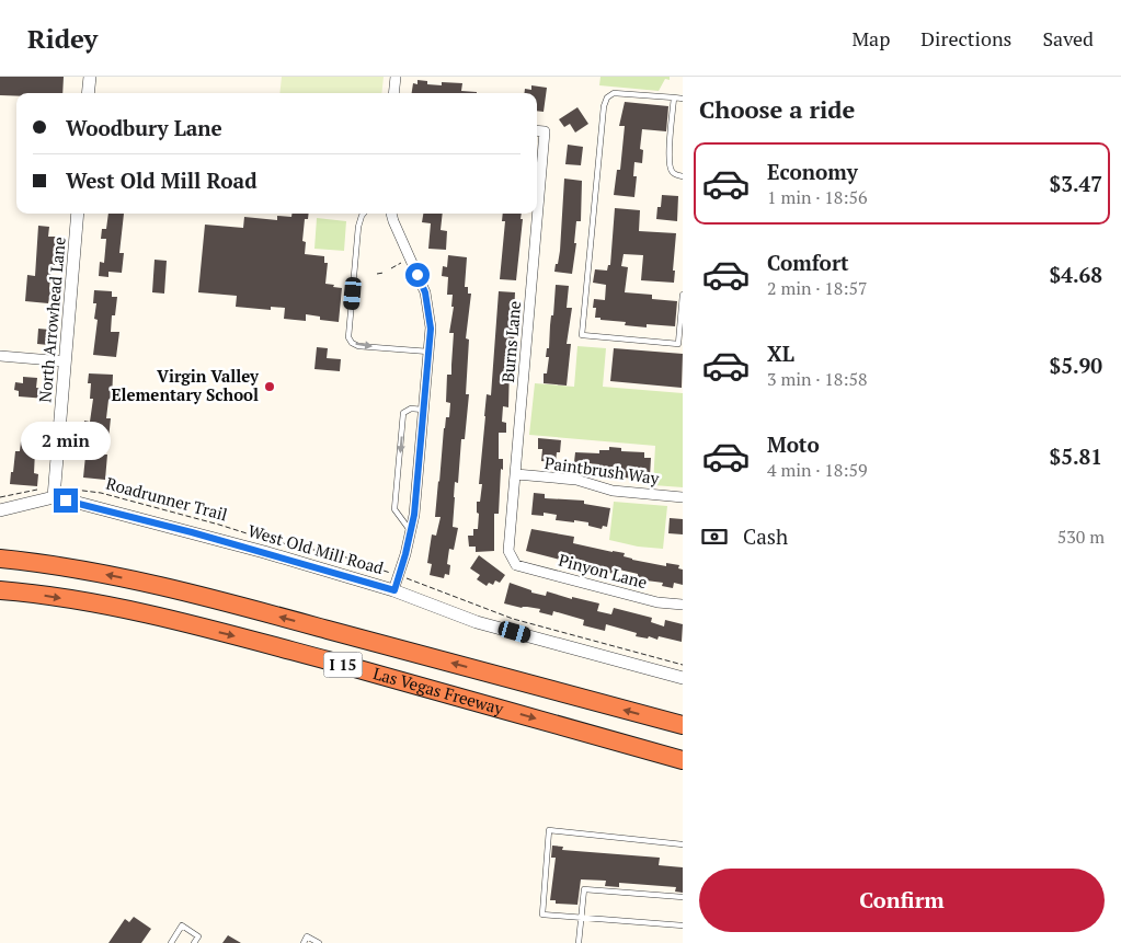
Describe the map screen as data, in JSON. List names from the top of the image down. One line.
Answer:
{"streets":{"highway":["I 15","Las Vegas Freeway"],"street":["North Arrowhead Lane","Burns Lane","Paintbrush Way","West Old Mill Road","Pinyon Lane"],"path":["Roadrunner Trail"]},"crossings":[["North Arrowhead Lane","West Old Mill Road"],["Burns Lane","Paintbrush Way"],["Burns Lane","Pinyon Lane"]],"places":["Virgin Valley Elementary School"],"page":{"header":"Ridey","nav":["Map","Directions","Saved"],"heading":"Choose a ride","banner":["Woodbury Lane","West Old Mill Road"],"list":[{"name":"Economy","note":"1 min · 18:56","value":"$3.47"},{"name":"Comfort","note":"2 min · 18:57","value":"$4.68"},{"name":"XL","note":"3 min · 18:58","value":"$5.90"},{"name":"Moto","note":"4 min · 18:59","value":"$5.81"}],"bubble":"2 min","pay":["Cash","530 m"],"buttons":"Confirm"}}
